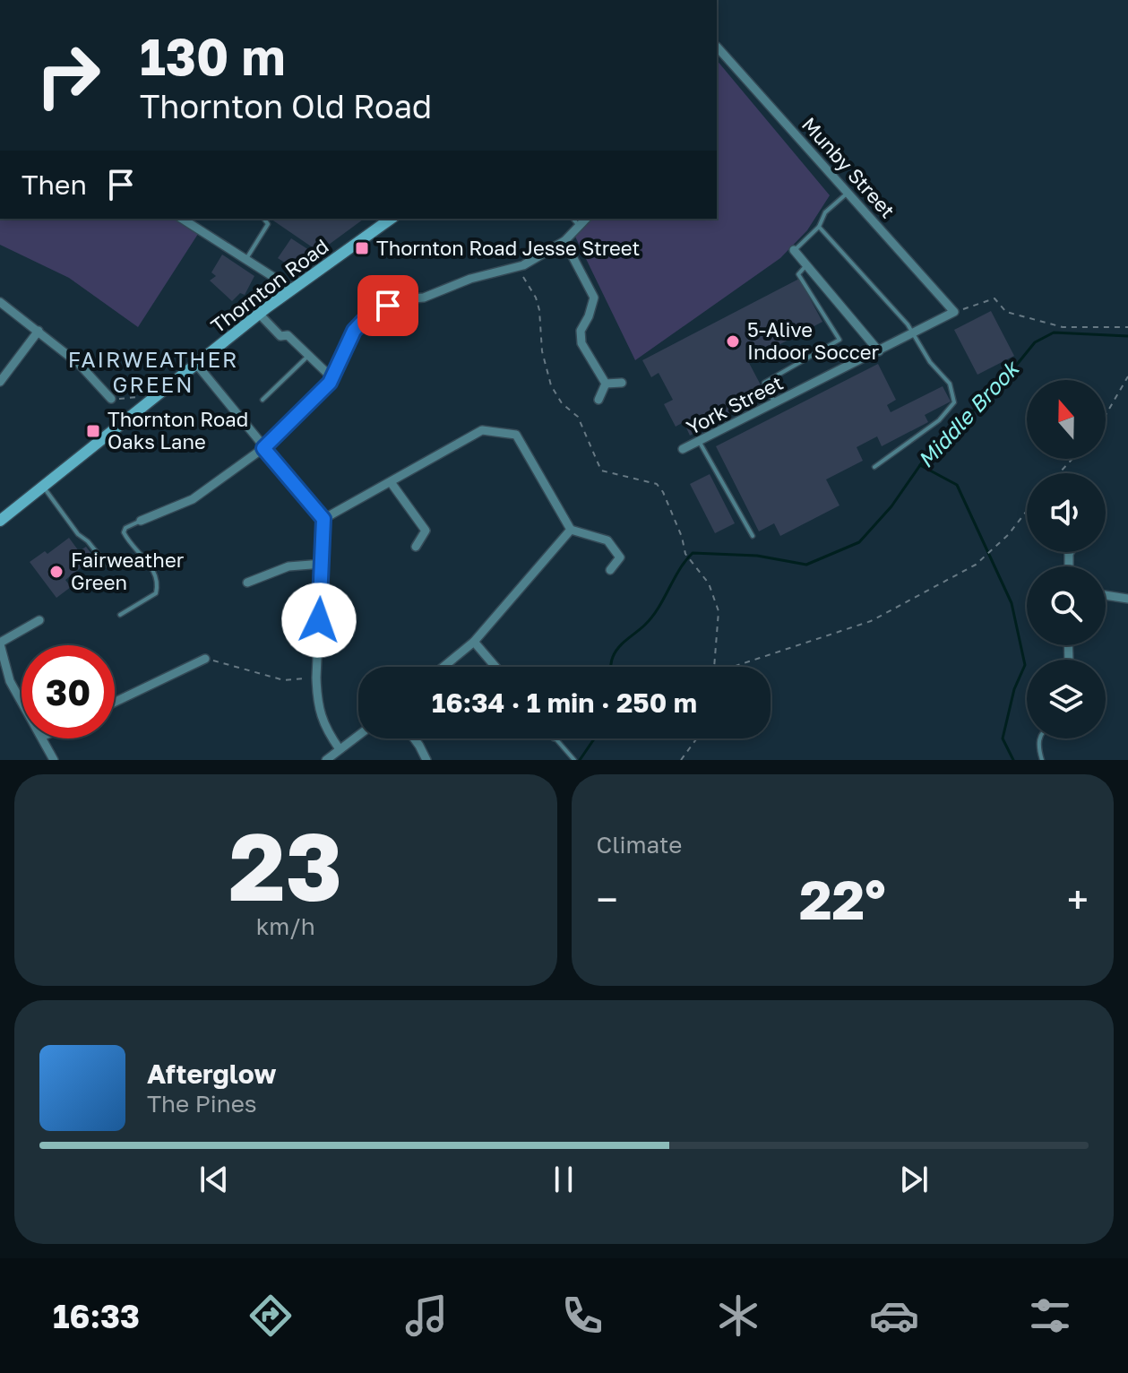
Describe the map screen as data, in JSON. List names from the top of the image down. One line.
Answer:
{"streets":{"main road":["Thornton Road"],"street":["Munby Street","York Street"]},"crossings":[["Munby Street","York Street"]],"districts":["FAIRWEATHER GREEN"],"water":["Middle Brook"],"places":{"transit":["Thornton Road Jesse Street","Thornton Road Oaks Lane"],"other":["5-Alive Indoor Soccer","Fairweather Green"]},"north":"top","page":{"turn":["130 m","Thornton Old Road"],"then":"Then","limit":"30","trip":"16:34 · 1 min · 250 m","tile":[["23","km/h"],"Climate"],"heat":["−","22°","+"],"song":["Afterglow","The Pines"],"tabs":"16:33"}}
